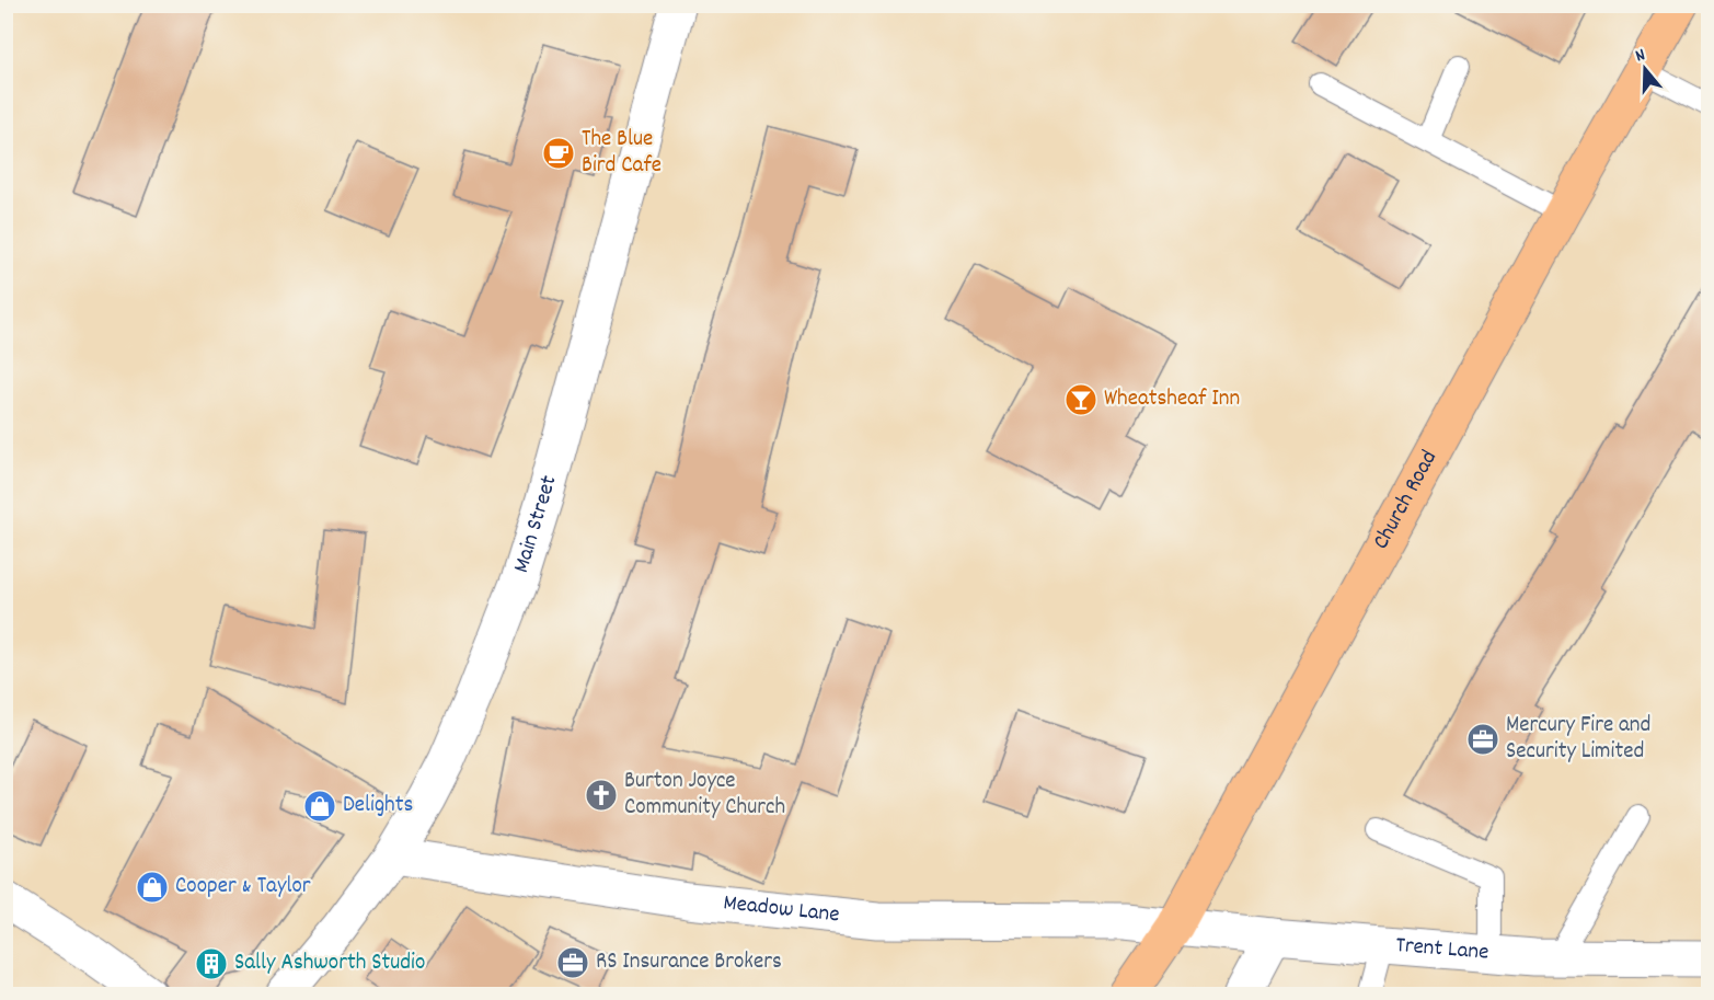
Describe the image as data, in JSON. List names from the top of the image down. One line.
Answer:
{"streets":{"main road":["Church Road"],"street":["Main Street","Meadow Lane","Trent Lane"]},"crossings":[["Church Road","Meadow Lane"],["Church Road","Trent Lane"],["Main Street","Meadow Lane"],["Meadow Lane","Trent Lane"]],"places":{"cafe":["The Blue Bird Cafe"],"bar":["Wheatsheaf Inn"],"office":["Mercury Fire and Security Limited","RS Insurance Brokers"],"church":["Burton Joyce Community Church"],"shop":["Delights","Cooper & Taylor"],"building":["Sally Ashworth Studio"]},"north":"top"}
